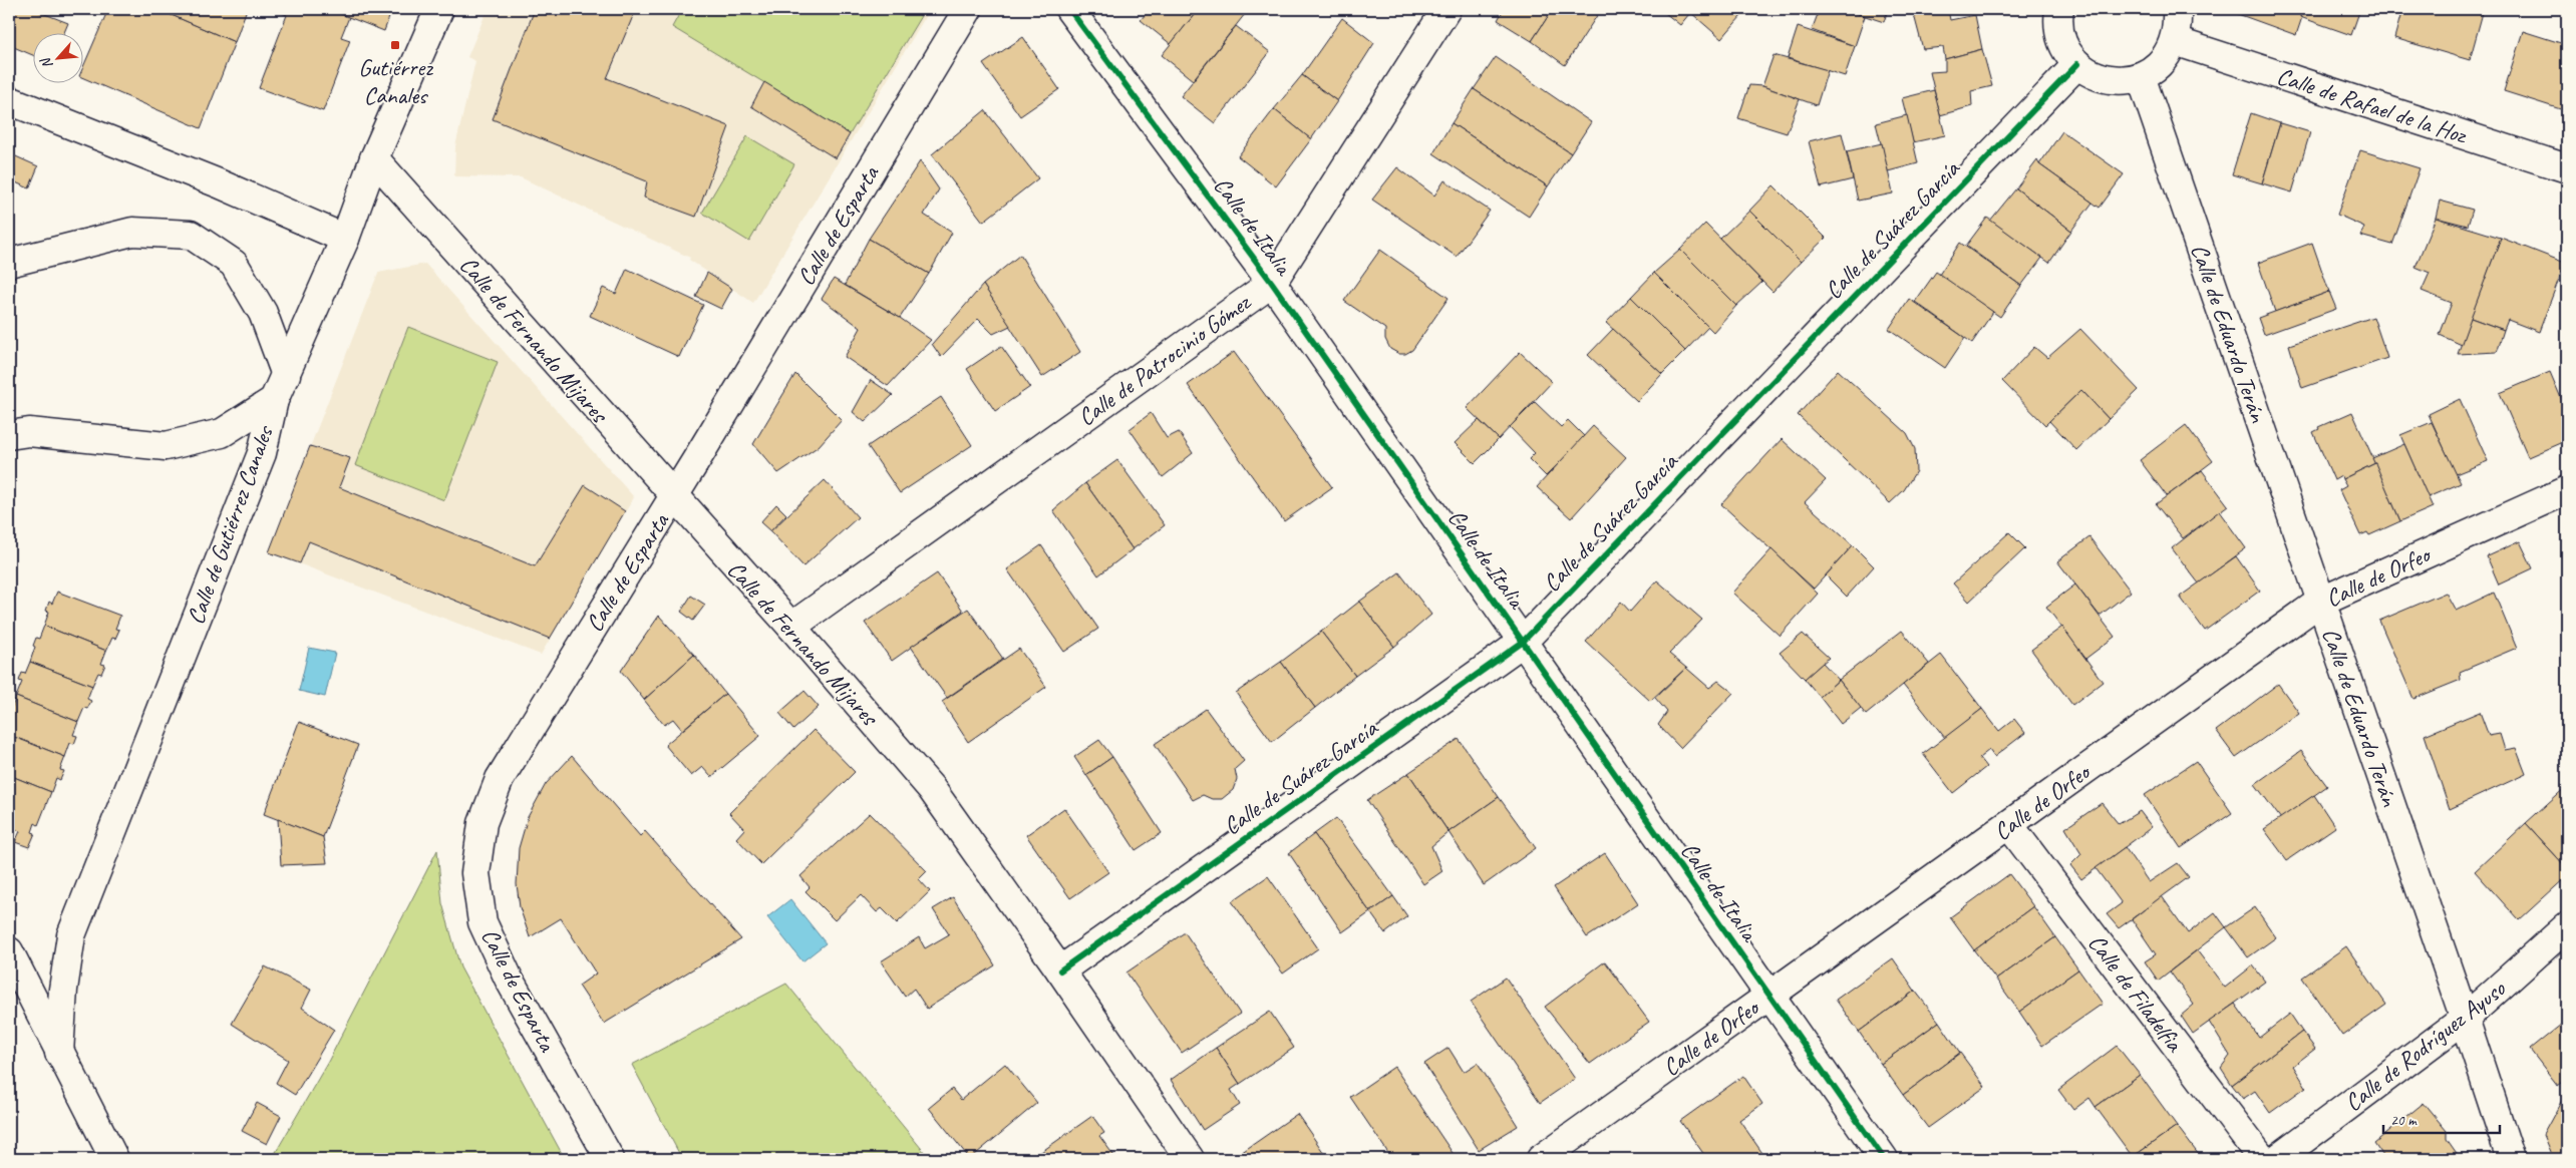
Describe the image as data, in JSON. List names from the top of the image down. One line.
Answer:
{"streets":{"street":["Calle de Rafael de la Hoz","Calle de Esparta","Calle de Italia","Calle de Suárez García","Calle de Eduardo Terán","Calle de Fernando Mijares","Calle de Patrocinio Gómez","Calle de Gutiérrez Canales","Calle de Orfeo","Calle de Filadelfia","Calle de Rodríguez Ayuso"]},"crossings":[["Calle de Esparta","Calle de Fernando Mijares"],["Calle de Italia","Calle de Suárez García"],["Calle de Italia","Calle de Patrocinio Gómez"],["Calle de Italia","Calle de Orfeo"],["Calle de Suárez García","Calle de Fernando Mijares"],["Calle de Eduardo Terán","Calle de Orfeo"],["Calle de Eduardo Terán","Calle de Rodríguez Ayuso"],["Calle de Fernando Mijares","Calle de Patrocinio Gómez"],["Calle de Fernando Mijares","Calle de Gutiérrez Canales"],["Calle de Orfeo","Calle de Filadelfia"]],"places":{"transit":["Gutiérrez Canales"]},"scale_bar":"20 m","north":"bottom left"}
